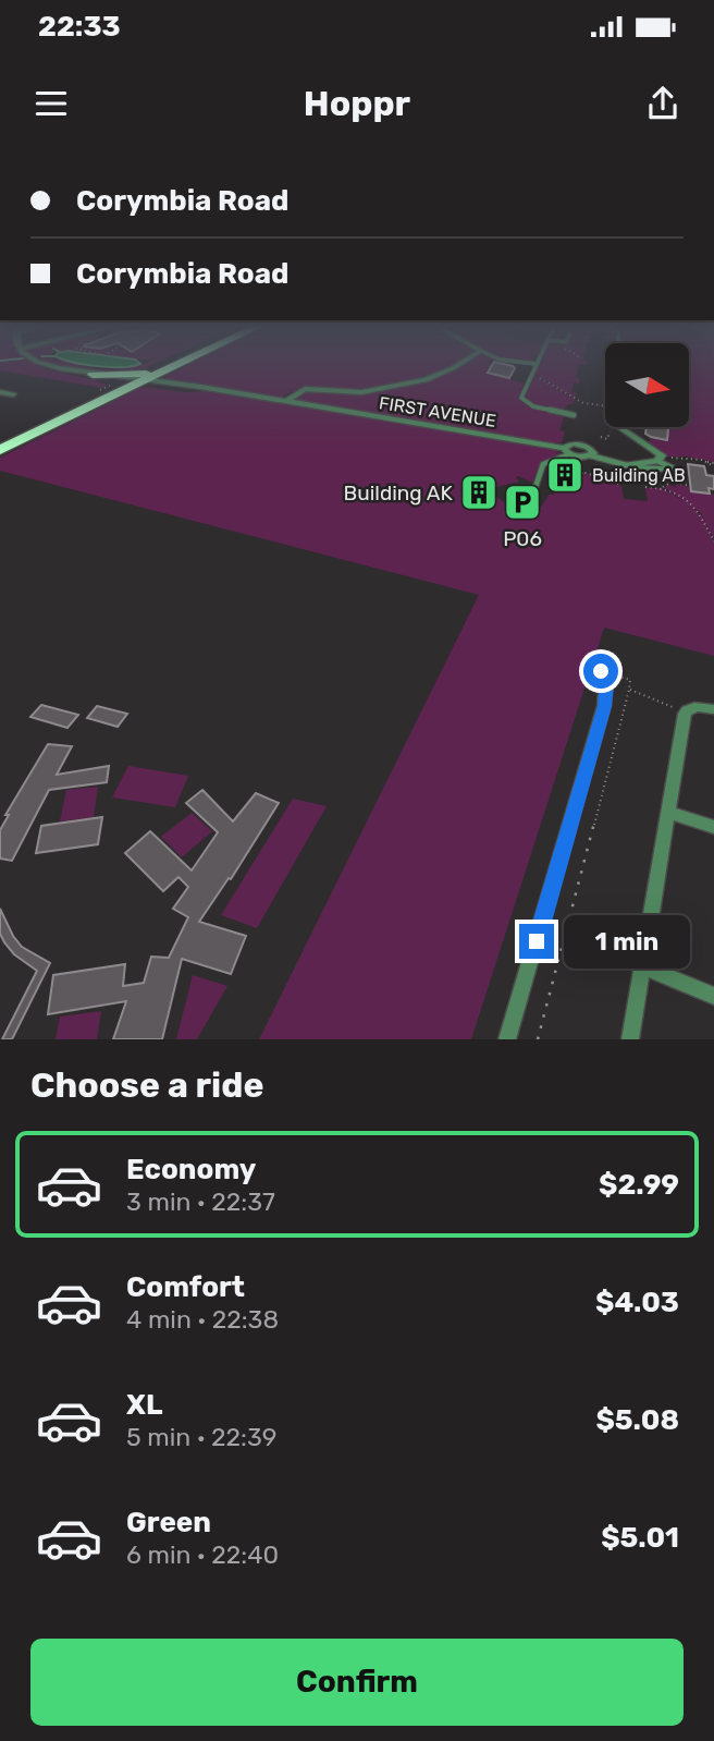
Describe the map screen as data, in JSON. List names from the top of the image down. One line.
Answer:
{"streets":{"street":["FIRST AVENUE"]},"places":{"building":["Building AB","Building AK"],"parking":["P06"]},"north":"right","page":{"status":"22:33","header":"Hoppr","banner":["Corymbia Road","Corymbia Road"],"bubble":"1 min","heading":"Choose a ride","list":[{"name":"Economy","note":"3 min · 22:37","value":"$2.99"},{"name":"Comfort","note":"4 min · 22:38","value":"$4.03"},{"name":"XL","note":"5 min · 22:39","value":"$5.08"},{"name":"Green","note":"6 min · 22:40","value":"$5.01"}],"buttons":"Confirm"}}
